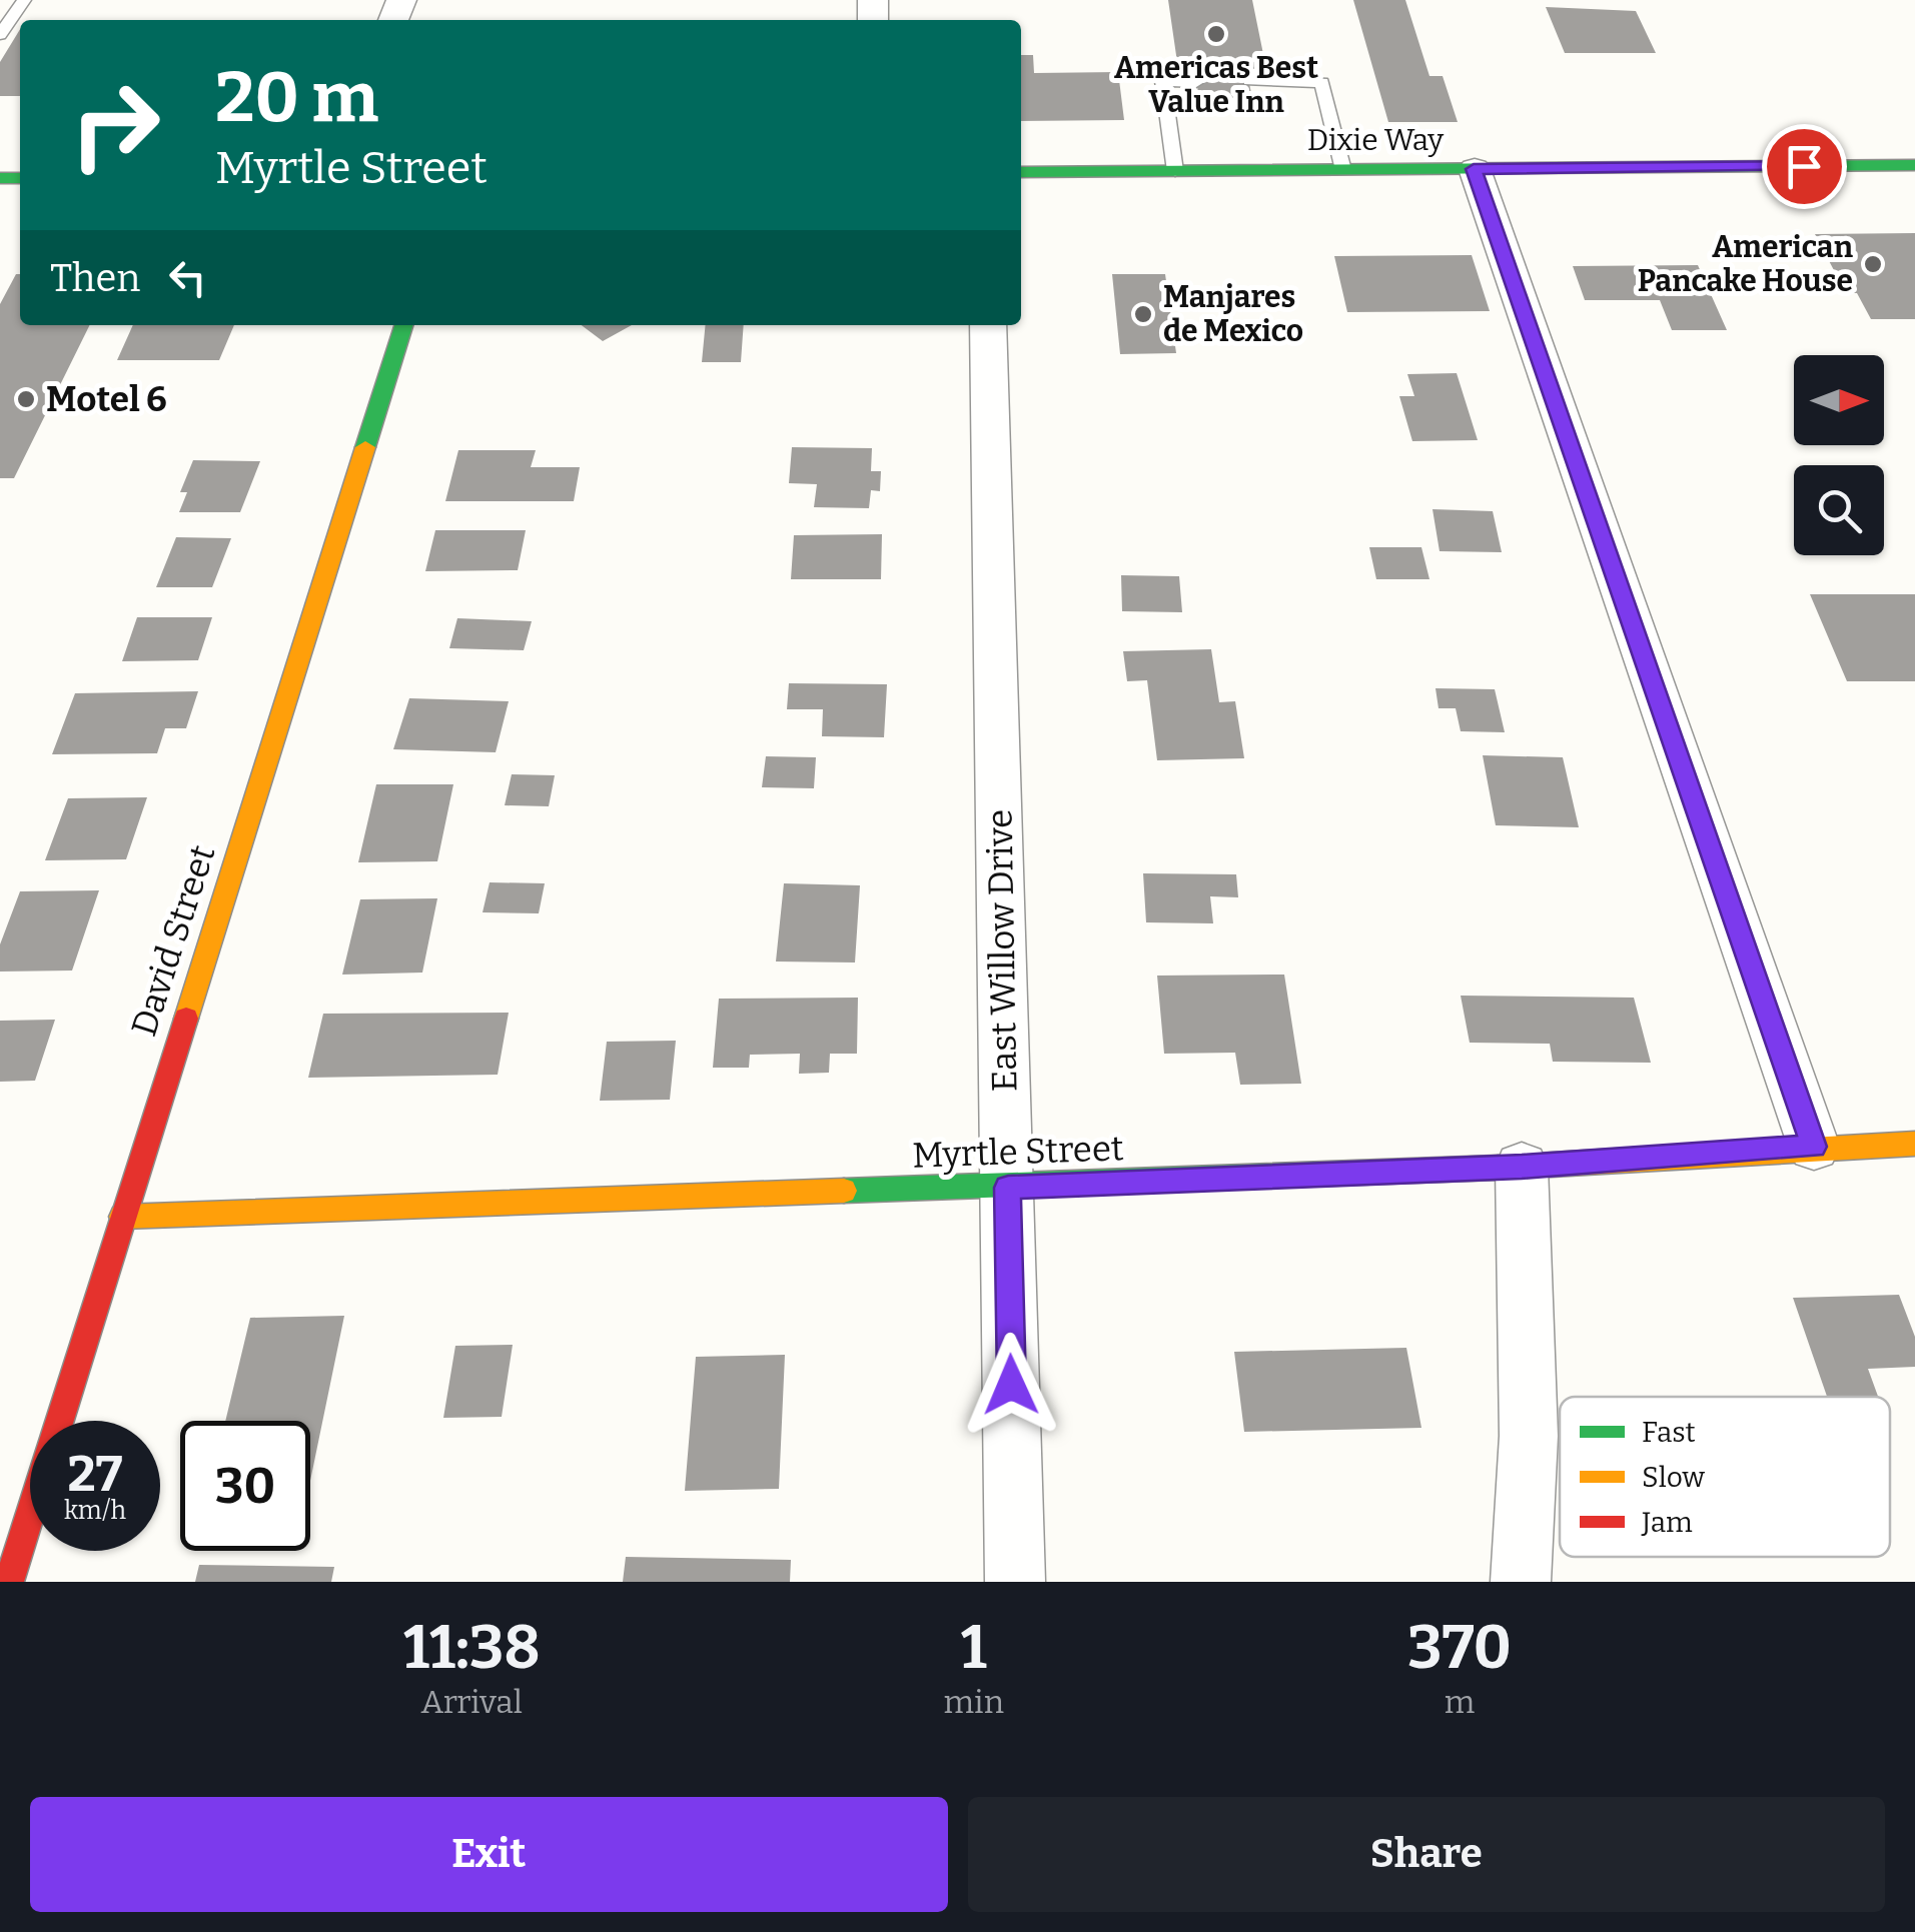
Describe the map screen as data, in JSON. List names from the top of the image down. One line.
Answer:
{"streets":{"street":["Dixie Way","David Street","East Willow Drive","Myrtle Street"]},"crossings":[["David Street","Myrtle Street"],["East Willow Drive","Myrtle Street"]],"places":["Americas Best Value Inn","American Pancake House","Manjares de Mexico","Motel 6"],"legend":["Fast","Slow","Jam"],"north":"right","page":{"turn":["20 m","Myrtle Street"],"then":"Then","speed":"27 km/h","limit":"30","eta":["11:38","Arrival","1","min","370","m"],"buttons":["Exit","Share"]}}
